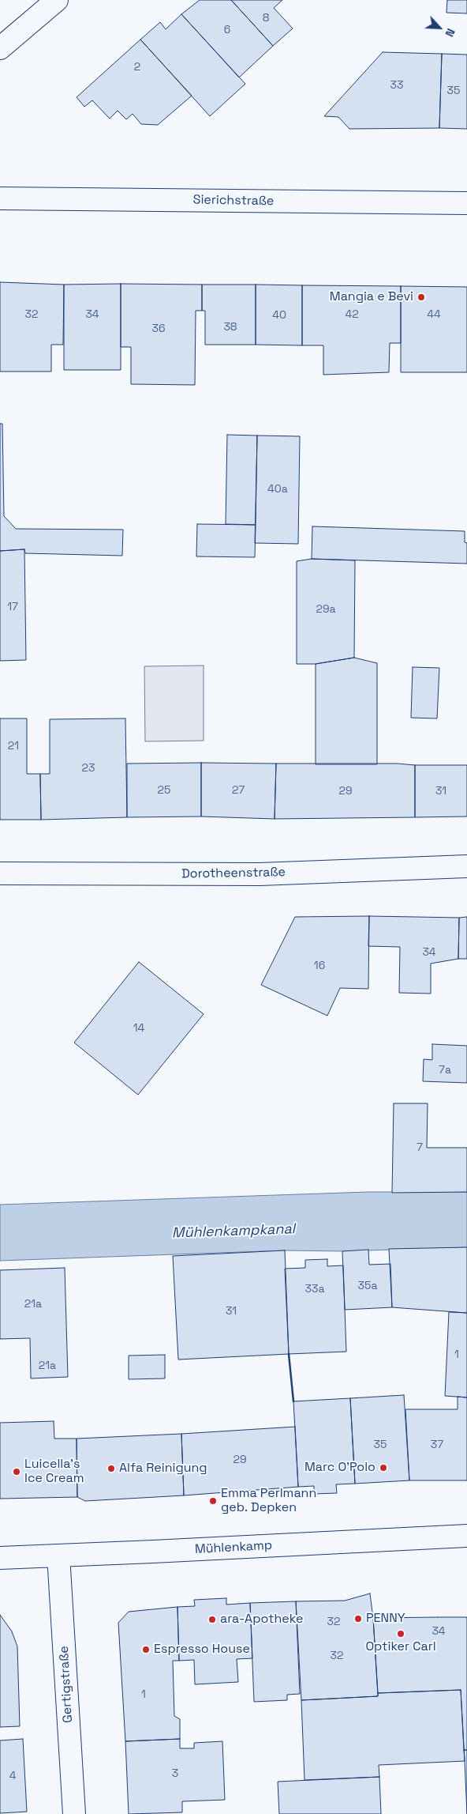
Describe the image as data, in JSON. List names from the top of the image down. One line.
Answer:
{"streets":{"street":["Sierichstraße","Dorotheenstraße","Mühlenkamp","Gertigstraße"]},"crossings":[["Mühlenkamp","Gertigstraße"]],"water":["Mühlenkampkanal"],"places":["Mangia e Bevi","Marc O'Polo","Alfa Reinigung","Luicella's Ice Cream","Emma Perlmann geb. Depken","PENNY","ara-Apotheke","Optiker Carl","Espresso House"],"house_numbers":["8","6","2","33","35","32","34","42","44","40","38","36","40a","17","29a","21","23","25","27","29","31","34","16","14","7a","7","35a","33a","21a","31","1","21a","35","37","29","32","34","32","1","3","4"],"north":"bottom right"}
